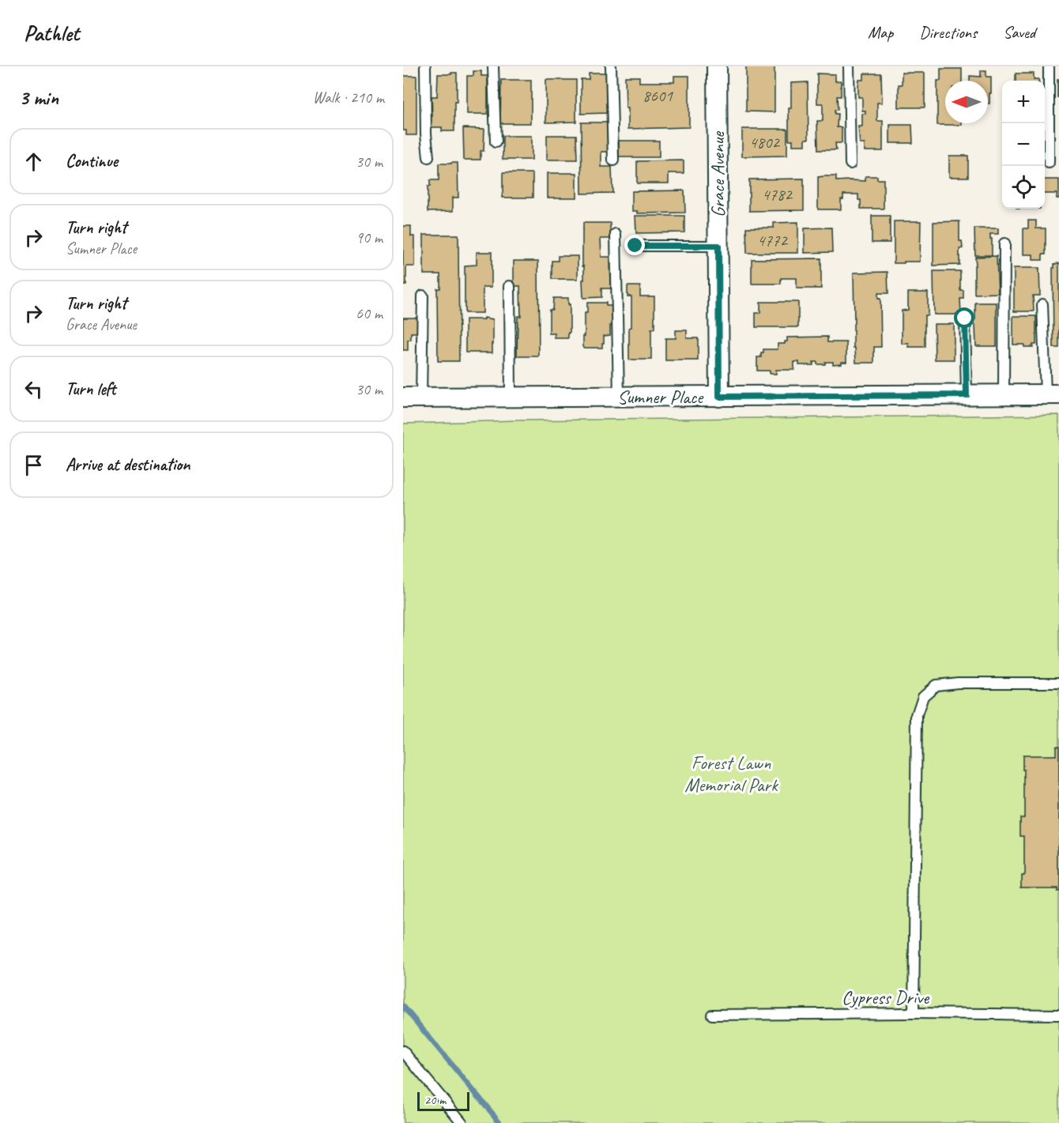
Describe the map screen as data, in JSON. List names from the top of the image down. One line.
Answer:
{"streets":{"street":["Grace Avenue","Sumner Place"],"lane":["Cypress Drive"]},"crossings":[["Grace Avenue","Sumner Place"]],"parks":["Forest Lawn Memorial Park"],"house_numbers":["8601","4802","4782","4772"],"scale_bar":"20 m","north":"left","page":{"header":"Pathlet","nav":["Map","Directions","Saved"],"heading":["3 min","Walk · 210 m"],"map_buttons":["+","−"],"list":[["Continue","30 m"],["Turn right","Sumner Place","90 m"],["Turn right","Grace Avenue","60 m"],["Turn left","30 m"],"Arrive at destination"],"scale":"20 m"}}
